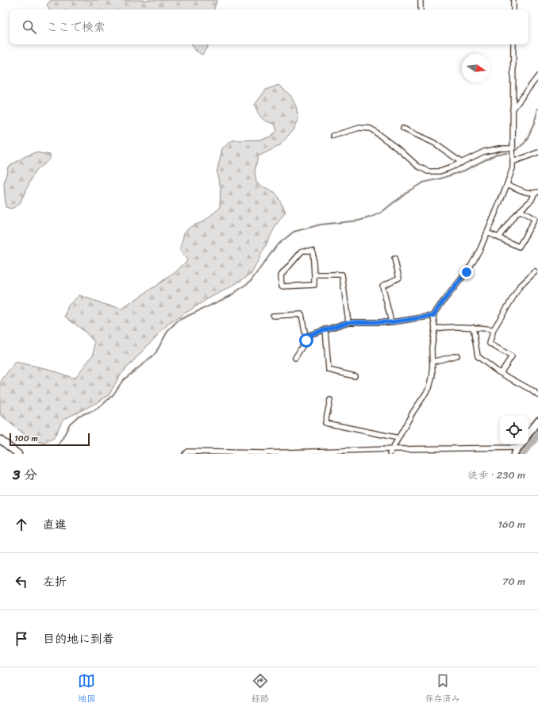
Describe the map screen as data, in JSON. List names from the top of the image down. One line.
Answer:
{"scale_bar":"100 m","north":"right","page":{"search":"ここで検索","scale":"100 m","heading":["3 分","徒歩 · 230 m"],"list":[["直進","160 m"],["左折","70 m"],"目的地に到着"],"nav":["地図","経路","保存済み"]}}
